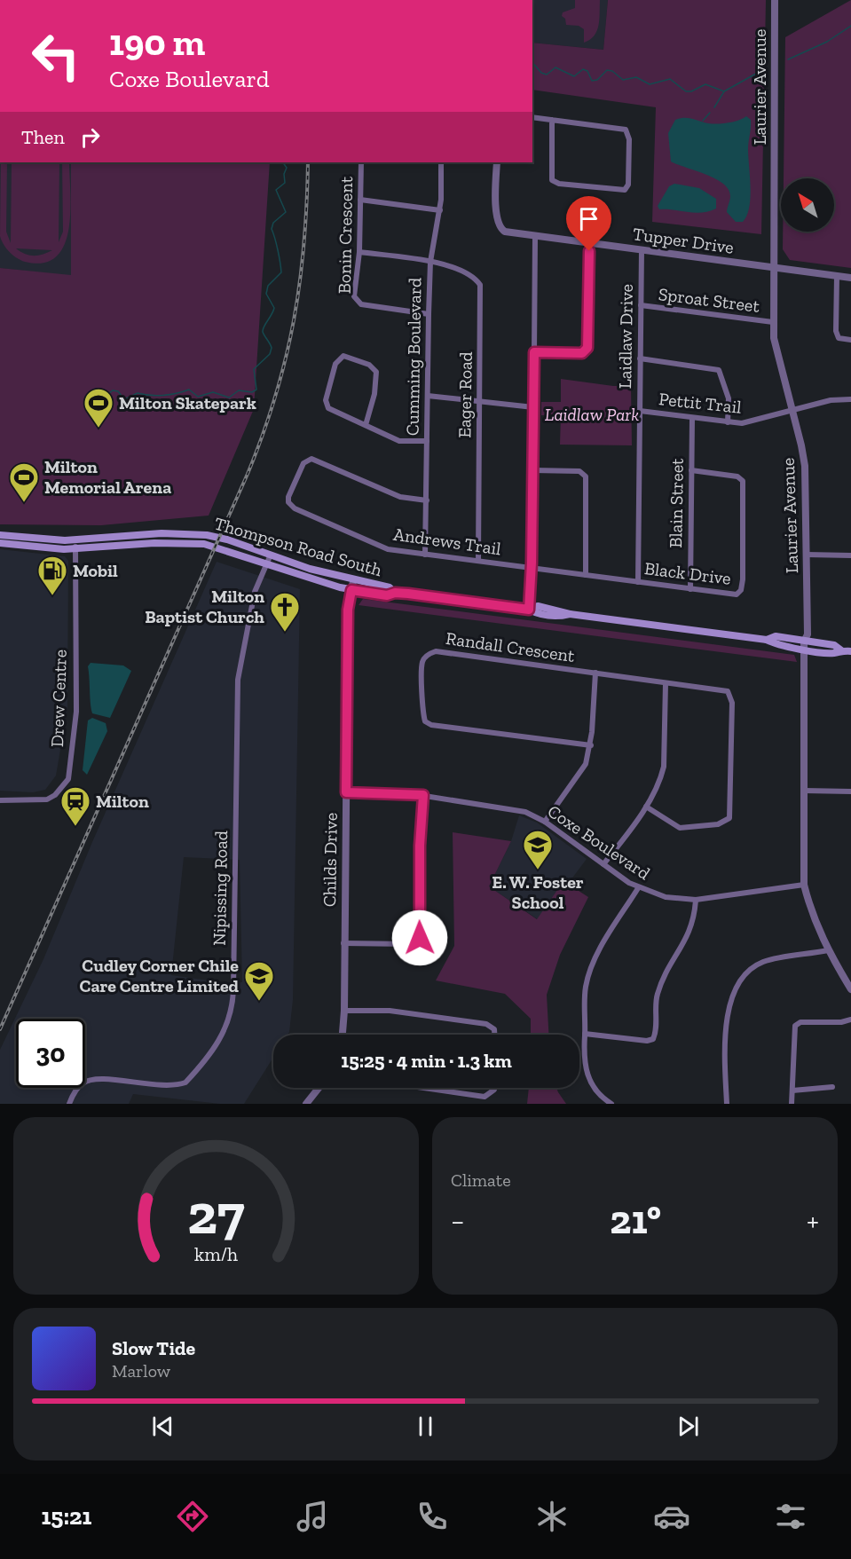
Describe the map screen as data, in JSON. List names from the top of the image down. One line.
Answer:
{"streets":{"main road":["Thompson Road South"],"street":["Laurier Avenue","Bonin Crescent","Tupper Drive","Sproat Street","Laidlaw Drive","Cumming Boulevard","Eager Road","Pettit Trail","Blain Street","Andrews Trail","Black Drive","Randall Crescent","Drew Centre","Coxe Boulevard","Childs Drive","Nipissing Road"]},"crossings":[["Laurier Avenue","Tupper Drive"],["Laurier Avenue","Sproat Street"],["Laurier Avenue","Pettit Trail"],["Laurier Avenue","Thompson Road South"],["Laurier Avenue","Coxe Boulevard"],["Bonin Crescent","Cumming Boulevard"],["Tupper Drive","Laidlaw Drive"],["Sproat Street","Laidlaw Drive"],["Laidlaw Drive","Pettit Trail"],["Laidlaw Drive","Black Drive"],["Cumming Boulevard","Eager Road"],["Cumming Boulevard","Andrews Trail"],["Eager Road","Andrews Trail"],["Pettit Trail","Blain Street"],["Blain Street","Black Drive"],["Andrews Trail","Black Drive"],["Thompson Road South","Drew Centre"],["Thompson Road South","Childs Drive"],["Thompson Road South","Nipissing Road"],["Coxe Boulevard","Childs Drive"]],"parks":["Laidlaw Park"],"places":{"sports":["Milton Skatepark","Milton Memorial Arena"],"fuel station":["Mobil"],"church":["Milton Baptist Church"],"station":["Milton"],"school or university":["E. W. Foster School","Cudley Corner Chile Care Centre Limited"]},"north":"top left","page":{"turn":["190 m","Coxe Boulevard"],"then":"Then","limit":"30","trip":"15:25 · 4 min · 1.3 km","tile":"Climate","heat":["−","21°","+"],"song":["Slow Tide","Marlow"],"tabs":"15:21","gauge":["27","km/h"]}}
